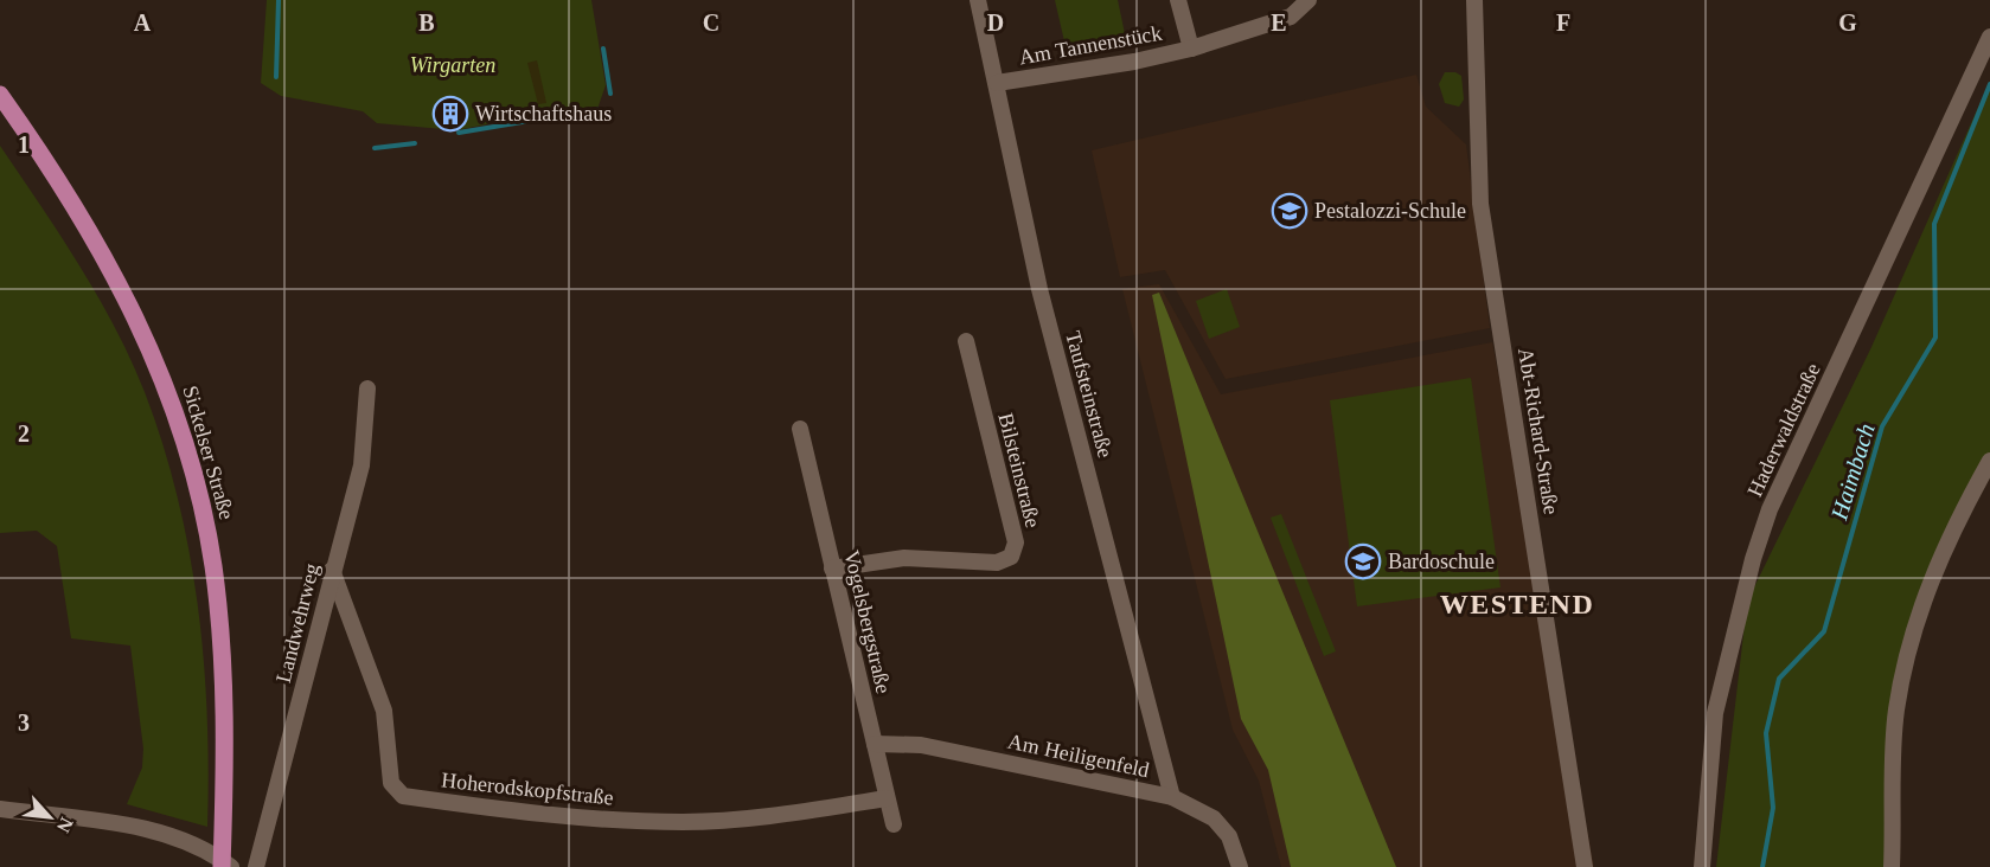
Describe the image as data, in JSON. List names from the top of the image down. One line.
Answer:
{"streets":{"main road":["Sickelser Straße"],"street":["Am Tannenstück","Taufsteinstraße","Haderwaldstraße","Abt-Richard-Straße","Bilsteinstraße","Vogelsbergstraße","Landwehrweg","Am Heiligenfeld","Hoherodskopfstraße"]},"crossings":[["Am Tannenstück","Taufsteinstraße"],["Taufsteinstraße","Am Heiligenfeld"],["Bilsteinstraße","Vogelsbergstraße"],["Vogelsbergstraße","Am Heiligenfeld"],["Vogelsbergstraße","Hoherodskopfstraße"],["Landwehrweg","Hoherodskopfstraße"]],"districts":["WESTEND"],"water":["Haimbach"],"parks":["Wirgarten"],"places":{"building":["Wirtschaftshaus"],"school or university":["Pestalozzi-Schule","Bardoschule"]},"north":"bottom right","grid":{"columns":["A","B","C","D","E","F","G"],"rows":["1","2","3"]}}
